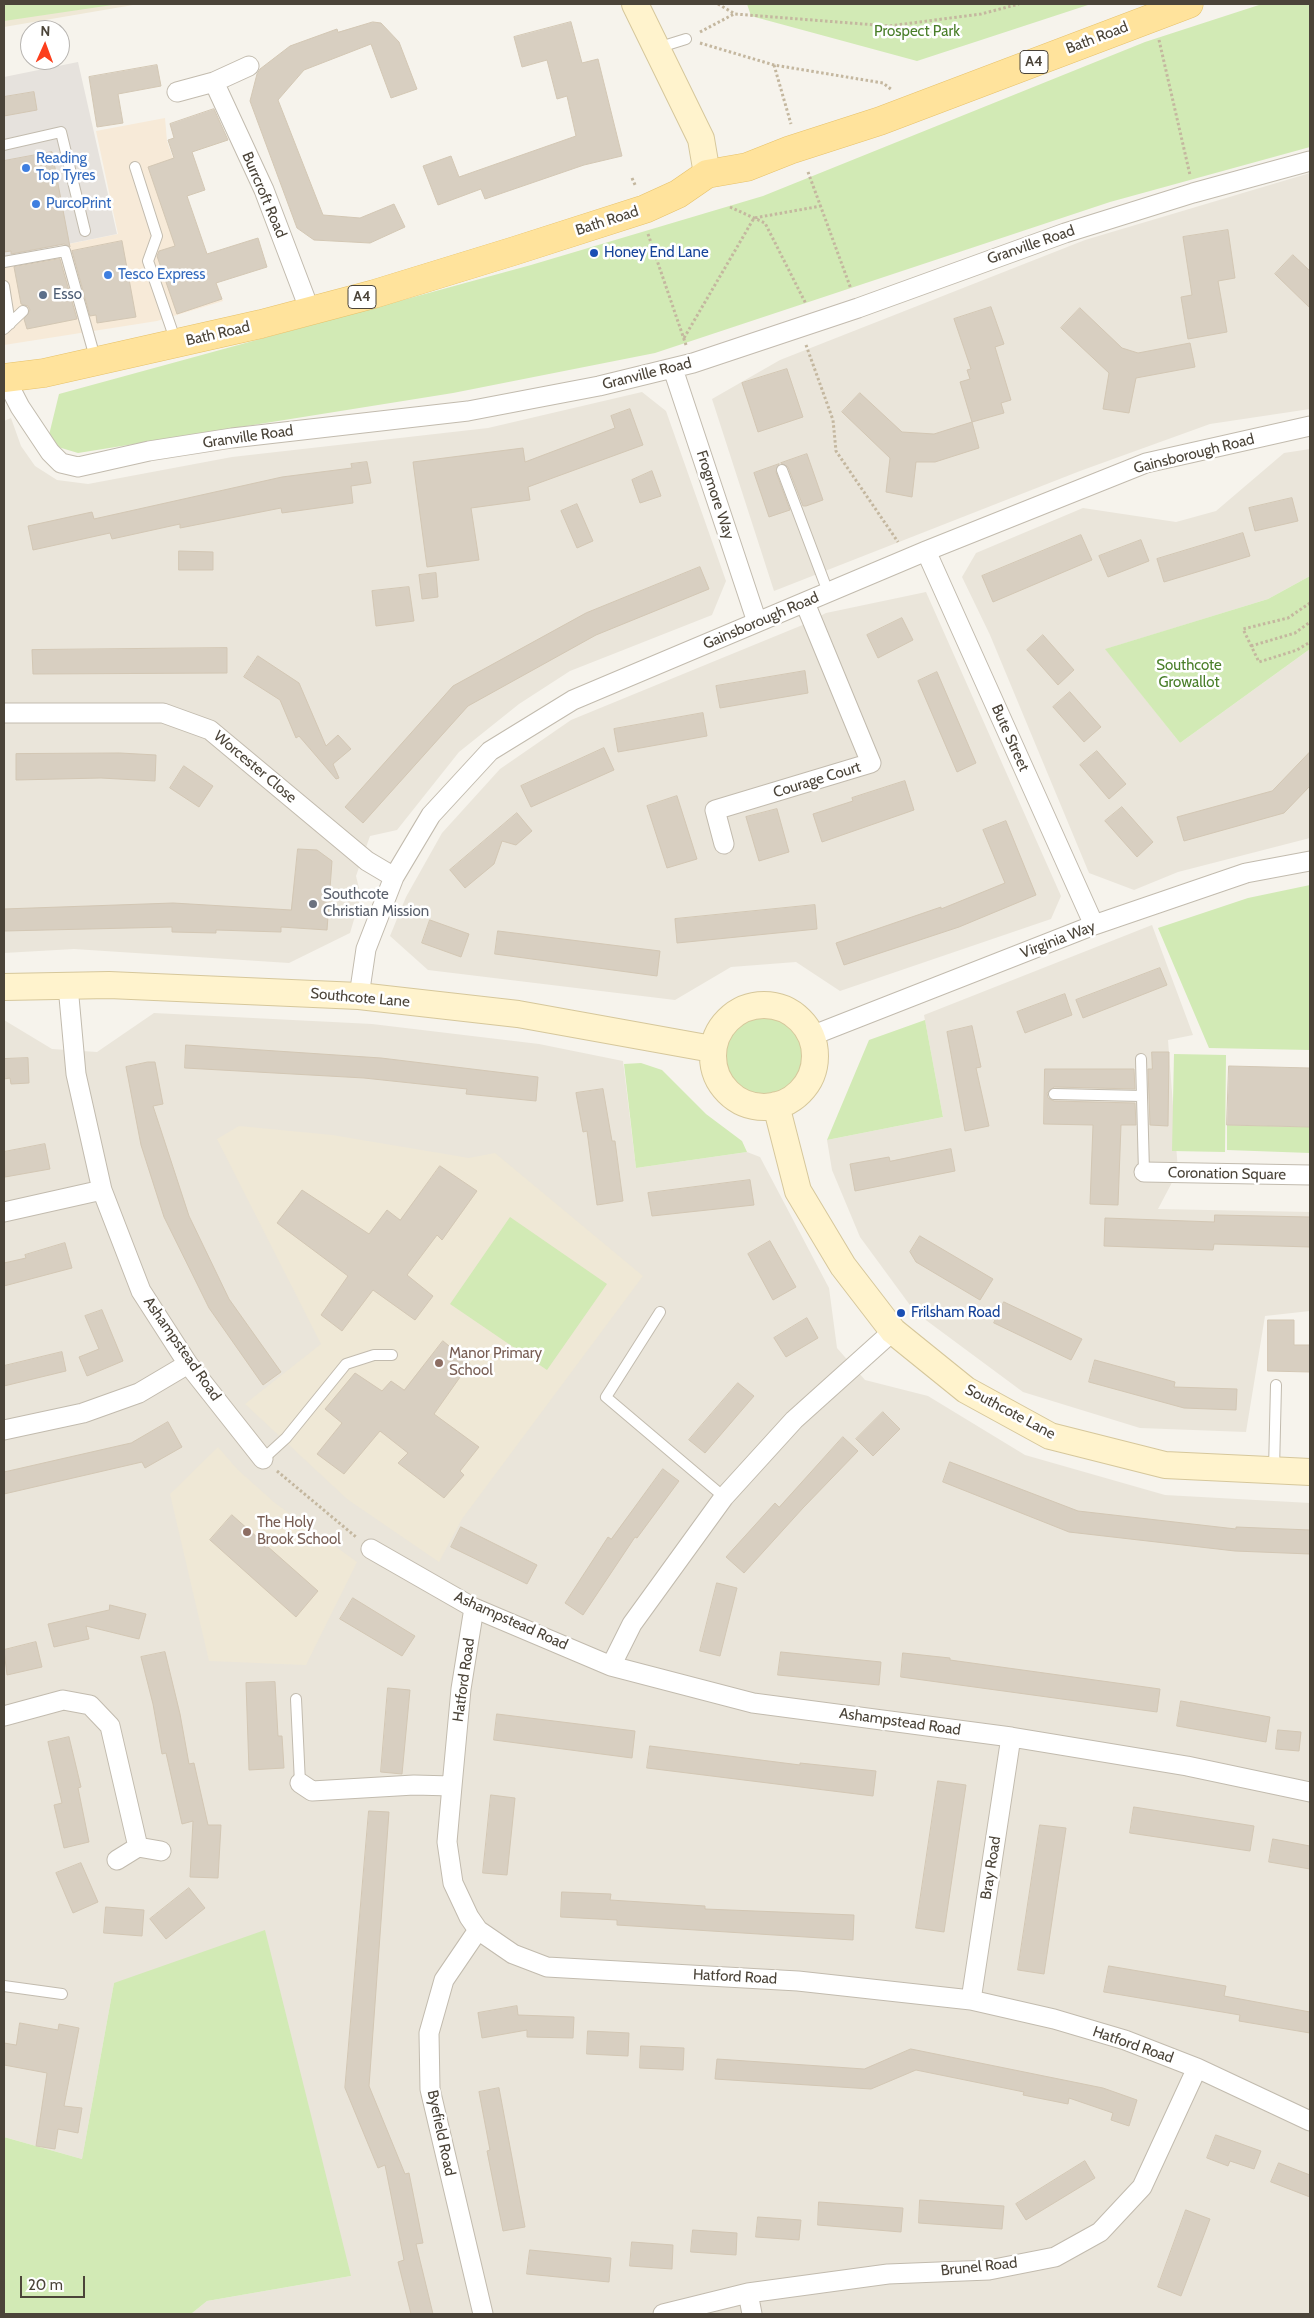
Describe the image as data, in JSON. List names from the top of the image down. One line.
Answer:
{"streets":{"main road":["Bath Road","A4"],"street":["Burrcroft Road","Granville Road","Gainsborough Road","Frogmore Way","Bute Street","Worcester Close","Courage Court","Virginia Way","Southcote Lane","Coronation Square","Ashampstead Road","Hatford Road","Bray Road","Byefield Road","Brunel Road"]},"crossings":[["Bath Road","Burrcroft Road"],["Bath Road","Granville Road"],["Granville Road","Frogmore Way"],["Gainsborough Road","Frogmore Way"],["Gainsborough Road","Bute Street"],["Gainsborough Road","Worcester Close"],["Gainsborough Road","Courage Court"],["Gainsborough Road","Southcote Lane"],["Bute Street","Virginia Way"],["Virginia Way","Southcote Lane"],["Southcote Lane","Ashampstead Road"],["Ashampstead Road","Hatford Road"],["Ashampstead Road","Bray Road"],["Hatford Road","Bray Road"],["Hatford Road","Byefield Road"],["Hatford Road","Brunel Road"]],"parks":["Prospect Park","Southcote Growallot"],"places":["Reading Top Tyres","PurcoPrint","Honey End Lane","Tesco Express","Esso","Southcote Christian Mission","Frilsham Road","Manor Primary School","The Holy Brook School"],"scale_bar":"20 m","north":"top"}
